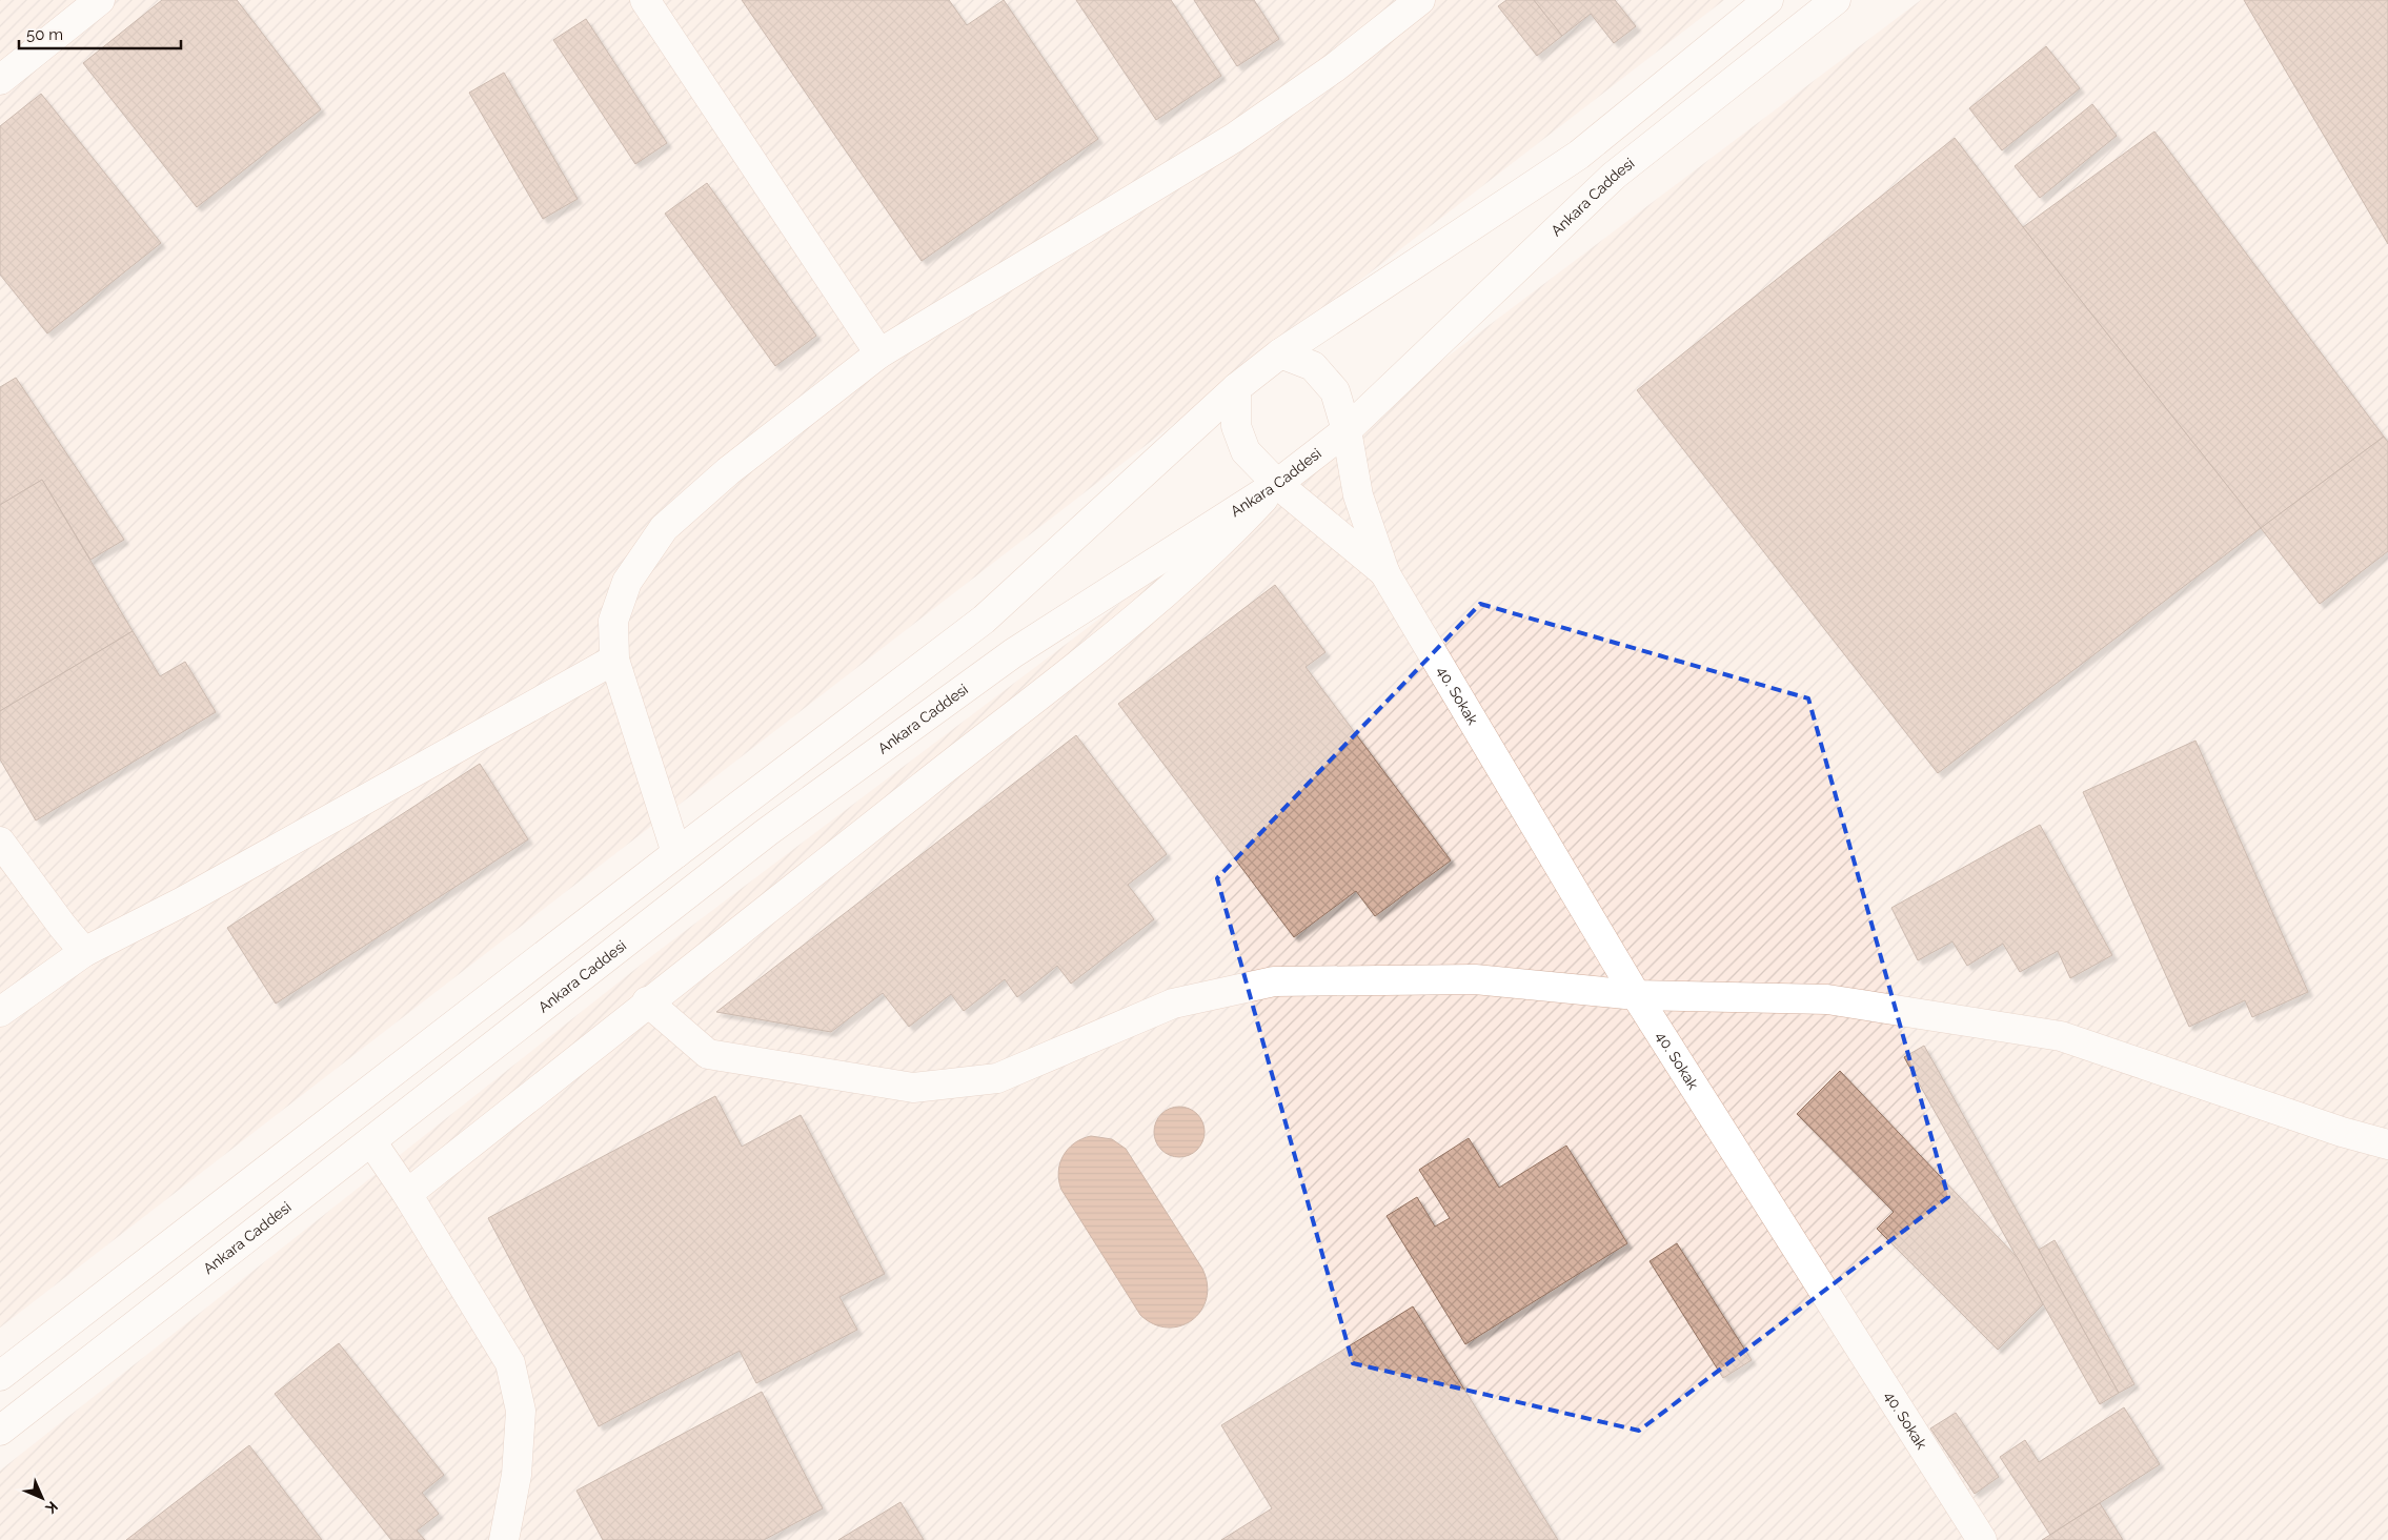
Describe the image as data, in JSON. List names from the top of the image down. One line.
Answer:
{"streets":{"main road":["Ankara Caddesi","40. Sokak"]},"scale_bar":"50 m","north":"bottom right"}
